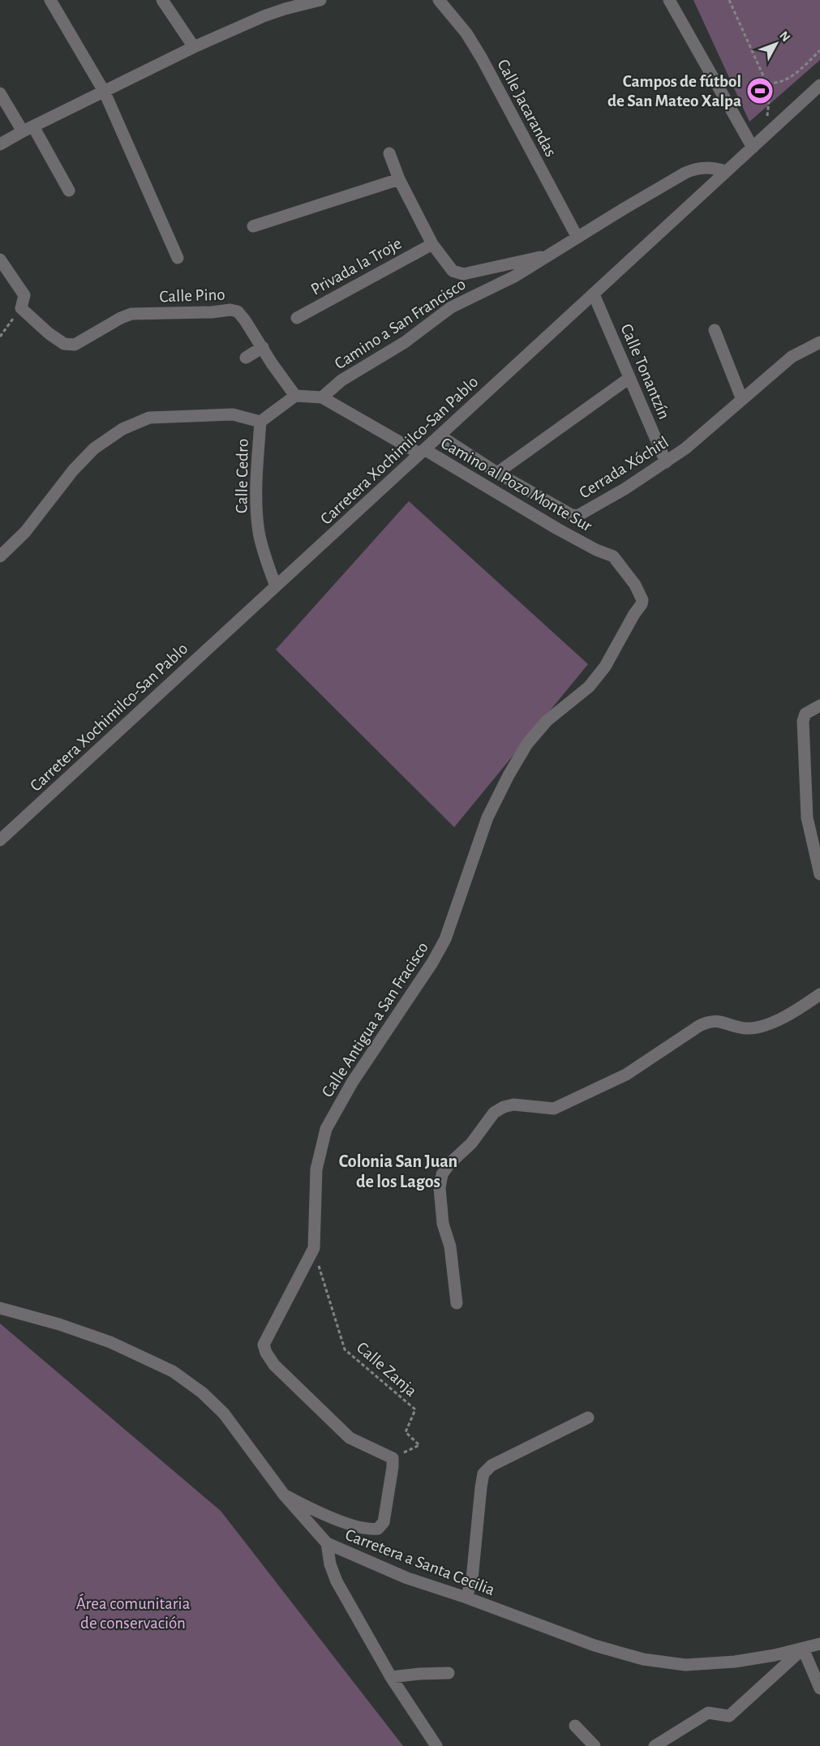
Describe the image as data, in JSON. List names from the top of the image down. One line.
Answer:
{"streets":{"street":["Calle Jacarandas","Privada la Troje","Calle Pino","Camino a San Francisco","Calle Tonantzín","Carretera Xochimilco-San Pablo","Cerrada Xóchitl","Calle Cedro","Camino al Pozo Monte Sur","Calle Antigua a San Fracisco","Carretera a Santa Cecilia"],"path":["Calle Zanja"]},"crossings":[["Calle Jacarandas","Camino a San Francisco"],["Camino a San Francisco","Carretera Xochimilco-San Pablo"],["Calle Tonantzín","Carretera Xochimilco-San Pablo"],["Calle Tonantzín","Cerrada Xóchitl"],["Carretera Xochimilco-San Pablo","Cerrada Xóchitl"],["Carretera Xochimilco-San Pablo","Calle Cedro"],["Carretera Xochimilco-San Pablo","Camino al Pozo Monte Sur"],["Camino al Pozo Monte Sur","Calle Antigua a San Fracisco"],["Calle Antigua a San Fracisco","Calle Zanja"]],"districts":["Colonia San Juan de los Lagos"],"parks":["Área comunitaria de conservación"],"places":{"sports":["Campos de fútbol de San Mateo Xalpa"]},"north":"top right"}
